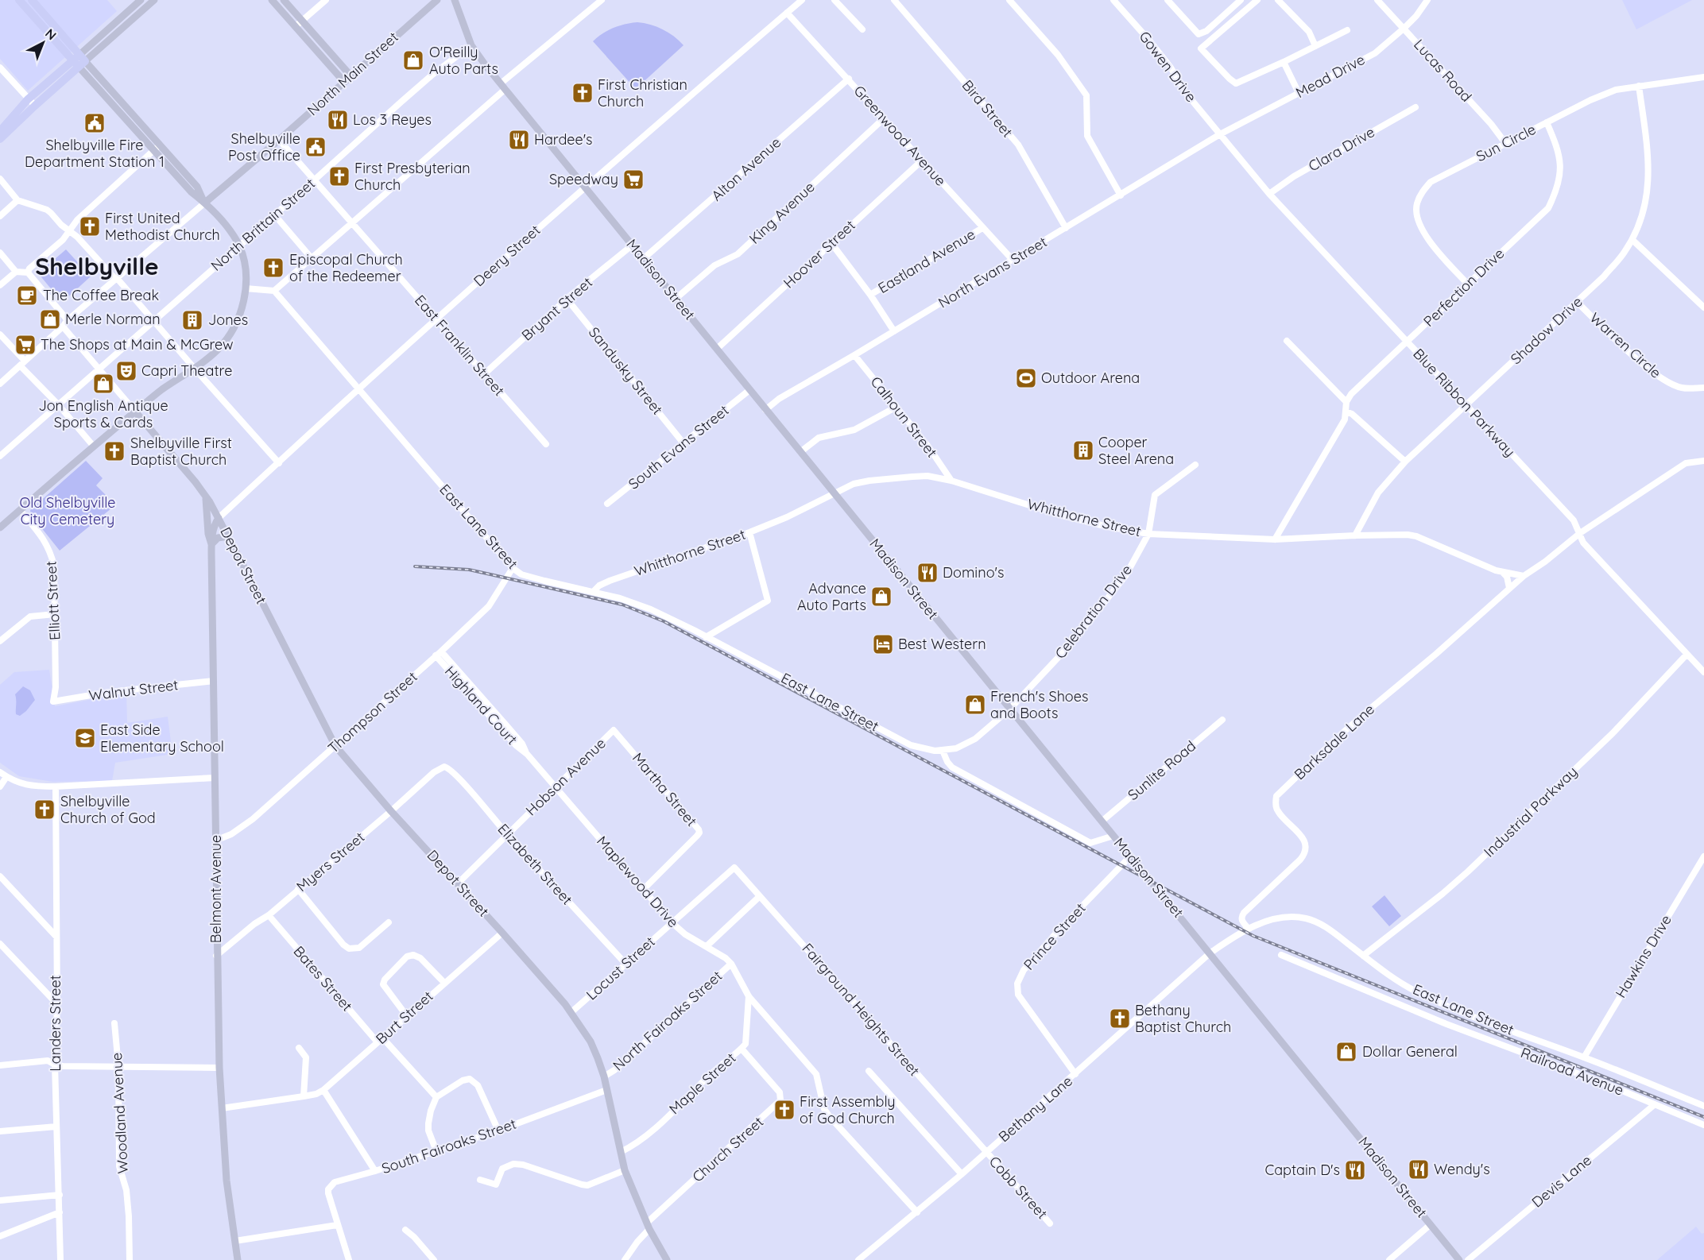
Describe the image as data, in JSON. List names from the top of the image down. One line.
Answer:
{"streets":{"main road":["North Main Street","Madison Street","Depot Street","Belmont Avenue"],"street":["Gowen Drive","Lucas Road","Mead Drive","Bird Street","Greenwood Avenue","Sun Circle","Clara Drive","Alton Avenue","King Avenue","North Brittain Street","Hoover Street","Deery Street","Eastland Avenue","North Evans Street","Perfection Drive","Bryant Street","Shadow Drive","East Franklin Street","Warren Circle","Sandusky Street","Blue Ribbon Parkway","Calhoun Street","South Evans Street","Whitthorne Street","East Lane Street","Elliott Street","Celebration Drive","Walnut Street","Highland Court","Thompson Street","Barksdale Lane","Sunlite Road","Hobson Avenue","Martha Street","Industrial Parkway","Myers Street","Elizabeth Street","Maplewood Drive","Prince Street","Hawkins Drive","Locust Street","Bates Street","Fairground Heights Street","Burt Street","North Fairoaks Street","Landers Street","Railroad Avenue","Maple Street","Bethany Lane","Woodland Avenue","South Fairoaks Street","Church Street","Devis Lane","Cobb Street"]},"crossings":[["Gowen Drive","Mead Drive"],["Gowen Drive","North Evans Street"],["Gowen Drive","Blue Ribbon Parkway"],["Lucas Road","Mead Drive"],["Lucas Road","Sun Circle"],["North Main Street","East Franklin Street"],["Mead Drive","North Evans Street"],["Mead Drive","Blue Ribbon Parkway"],["Bird Street","North Evans Street"],["Greenwood Avenue","Alton Avenue"],["Greenwood Avenue","King Avenue"],["Greenwood Avenue","Hoover Street"],["Greenwood Avenue","Deery Street"],["Greenwood Avenue","Eastland Avenue"],["Greenwood Avenue","North Evans Street"],["Sun Circle","Perfection Drive"],["Sun Circle","Shadow Drive"],["Clara Drive","Blue Ribbon Parkway"],["Alton Avenue","Madison Street"],["King Avenue","Madison Street"],["North Brittain Street","Madison Street"],["North Brittain Street","East Franklin Street"],["Hoover Street","Madison Street"],["Deery Street","Madison Street"],["Deery Street","East Franklin Street"],["Deery Street","East Lane Street"],["Deery Street","Depot Street"],["Deery Street","Belmont Avenue"],["North Evans Street","Madison Street"],["North Evans Street","Blue Ribbon Parkway"],["North Evans Street","Calhoun Street"],["Madison Street","Bryant Street"],["Madison Street","South Evans Street"],["Madison Street","Whitthorne Street"],["Madison Street","East Lane Street"],["Madison Street","Celebration Drive"],["Madison Street","Sunlite Road"],["Madison Street","Prince Street"],["Madison Street","Bethany Lane"],["Perfection Drive","Blue Ribbon Parkway"],["Bryant Street","East Franklin Street"],["Bryant Street","Sandusky Street"],["Shadow Drive","Warren Circle"],["Shadow Drive","Blue Ribbon Parkway"],["Shadow Drive","Whitthorne Street"],["Sandusky Street","South Evans Street"],["Blue Ribbon Parkway","Industrial Parkway"],["Calhoun Street","Whitthorne Street"],["Whitthorne Street","East Lane Street"],["Whitthorne Street","Celebration Drive"],["Whitthorne Street","Barksdale Lane"],["East Lane Street","Celebration Drive"],["East Lane Street","Thompson Street"],["East Lane Street","Barksdale Lane"],["East Lane Street","Industrial Parkway"],["East Lane Street","Hawkins Drive"],["East Lane Street","Bethany Lane"],["Depot Street","Thompson Street"],["Depot Street","Hobson Avenue"],["Depot Street","Myers Street"],["Depot Street","Belmont Avenue"],["Depot Street","Locust Street"],["Depot Street","Burt Street"],["Depot Street","North Fairoaks Street"],["Depot Street","Maple Street"],["Depot Street","South Fairoaks Street"],["Depot Street","Church Street"],["Elliott Street","Walnut Street"],["Walnut Street","Belmont Avenue"],["Highland Court","Thompson Street"],["Highland Court","Hobson Avenue"],["Highland Court","Maplewood Drive"],["Thompson Street","Belmont Avenue"],["Hobson Avenue","Martha Street"],["Hobson Avenue","Elizabeth Street"],["Hobson Avenue","Maplewood Drive"],["Martha Street","Maplewood Drive"],["Myers Street","Elizabeth Street"],["Myers Street","Belmont Avenue"],["Myers Street","Bates Street"],["Elizabeth Street","Locust Street"],["Maplewood Drive","Locust Street"],["Maplewood Drive","North Fairoaks Street"],["Maplewood Drive","Maple Street"],["Maplewood Drive","Bethany Lane"],["Belmont Avenue","Burt Street"],["Prince Street","Bethany Lane"],["Locust Street","Fairground Heights Street"],["Bates Street","Burt Street"],["Fairground Heights Street","Bethany Lane"],["Fairground Heights Street","Cobb Street"],["Railroad Avenue","Devis Lane"],["Maple Street","Church Street"],["Bethany Lane","Cobb Street"]],"districts":["Shelbyville"],"parks":["Old Shelbyville City Cemetery"],"places":{"shop":["O'Reilly Auto Parts","Merle Norman","Jon English Antique Sports & Cards","Advance Auto Parts","French's Shoes and Boots","Dollar General"],"church":["First Christian Church","First Presbyterian Church","First United Methodist Church","Episcopal Church of the Redeemer","Shelbyville First Baptist Church","Shelbyville Church of God","Bethany Baptist Church","First Assembly of God Church"],"restaurant":["Los 3 Reyes","Hardee's","Domino's","Wendy's","Captain D's"],"public building":["Shelbyville Fire Department Station 1","Shelbyville Post Office"],"supermarket":["Speedway","The Shops at Main & McGrew"],"cafe":["The Coffee Break"],"building":["Jones","Cooper Steel Arena"],"theatre":["Capri Theatre"],"sports":["Outdoor Arena"],"hotel":["Best Western"],"school or university":["East Side Elementary School"]},"north":"top right"}
